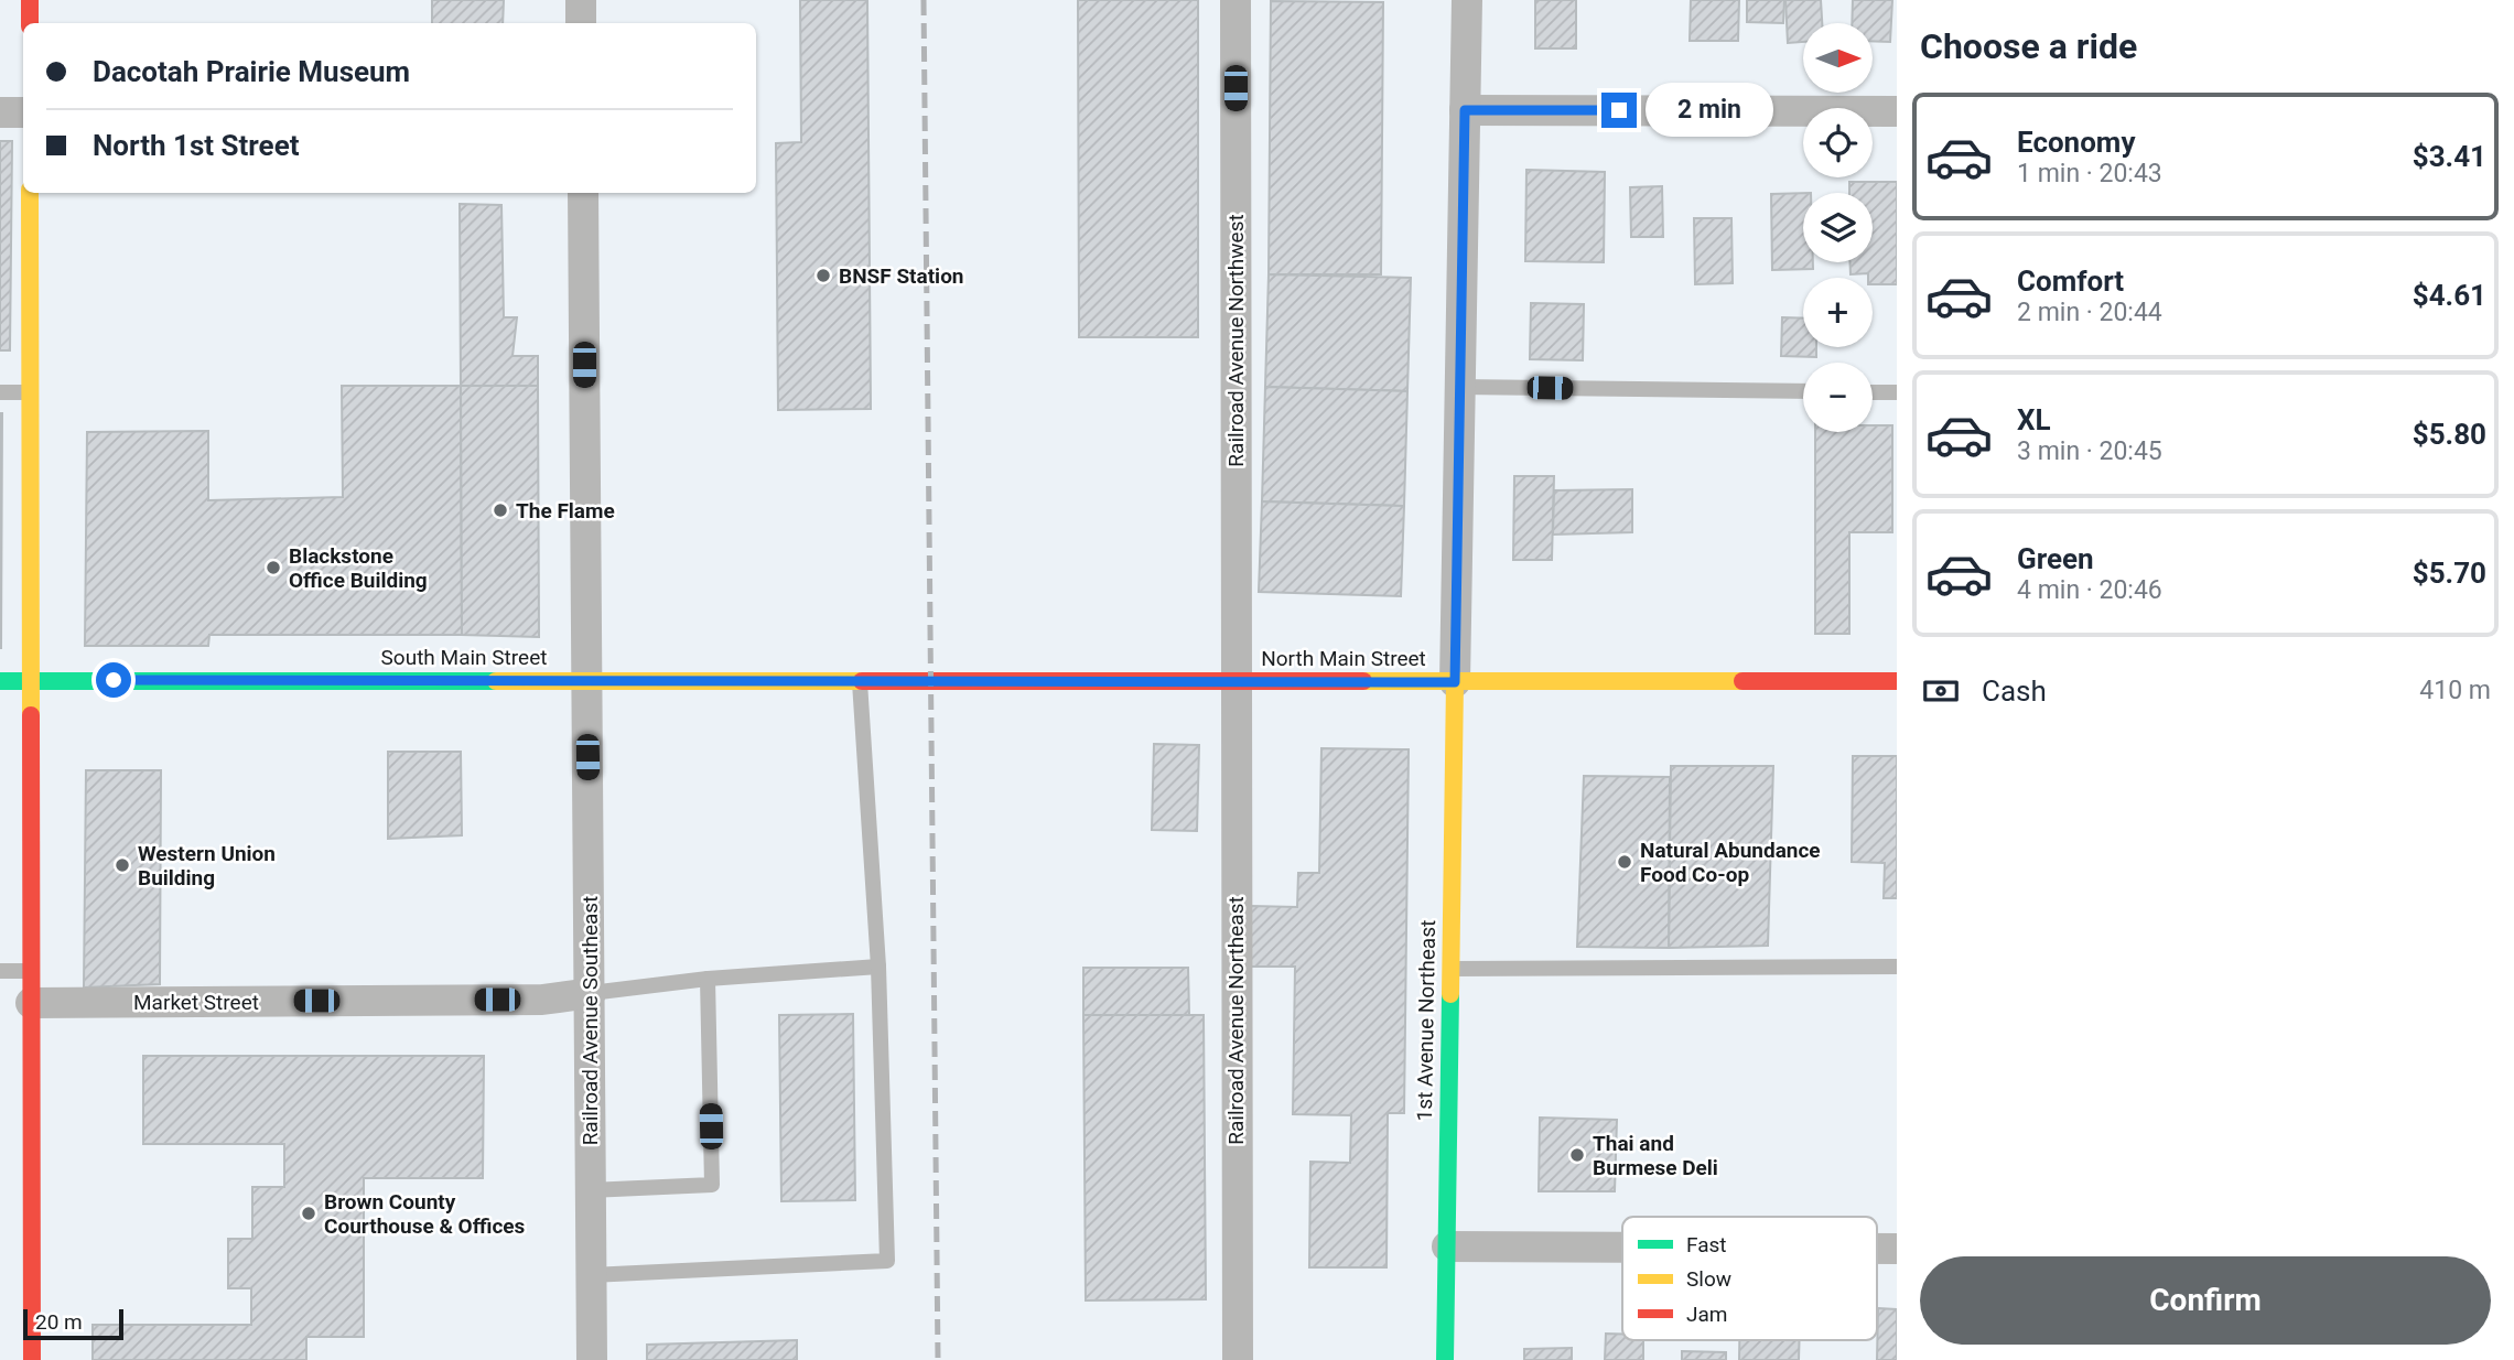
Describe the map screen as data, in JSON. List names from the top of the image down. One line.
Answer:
{"streets":{"street":["Railroad Avenue Northwest","South Main Street","North Main Street","Market Street","Railroad Avenue Southeast","Railroad Avenue Northeast","1st Avenue Northeast"]},"crossings":[["Railroad Avenue Northwest","North Main Street"],["Railroad Avenue Northwest","Railroad Avenue Northeast"],["South Main Street","North Main Street"],["South Main Street","Railroad Avenue Southeast"],["North Main Street","Railroad Avenue Northeast"],["North Main Street","1st Avenue Northeast"],["Market Street","Railroad Avenue Southeast"]],"places":["BNSF Station","The Flame","Blackstone Office Building","Natural Abundance Food Co-op","Western Union Building","Thai and Burmese Deli","Brown County Courthouse & Offices"],"legend":["Fast","Slow","Jam"],"scale_bar":"20 m","north":"right","page":{"heading":"Choose a ride","map_buttons":["+","−"],"banner":["Dacotah Prairie Museum","North 1st Street"],"bubble":"2 min","list":[{"name":"Economy","note":"1 min · 20:43","value":"$3.41"},{"name":"Comfort","note":"2 min · 20:44","value":"$4.61"},{"name":"XL","note":"3 min · 20:45","value":"$5.80"},{"name":"Green","note":"4 min · 20:46","value":"$5.70"}],"pay":["Cash","410 m"],"buttons":"Confirm","scale":"20 m"}}
